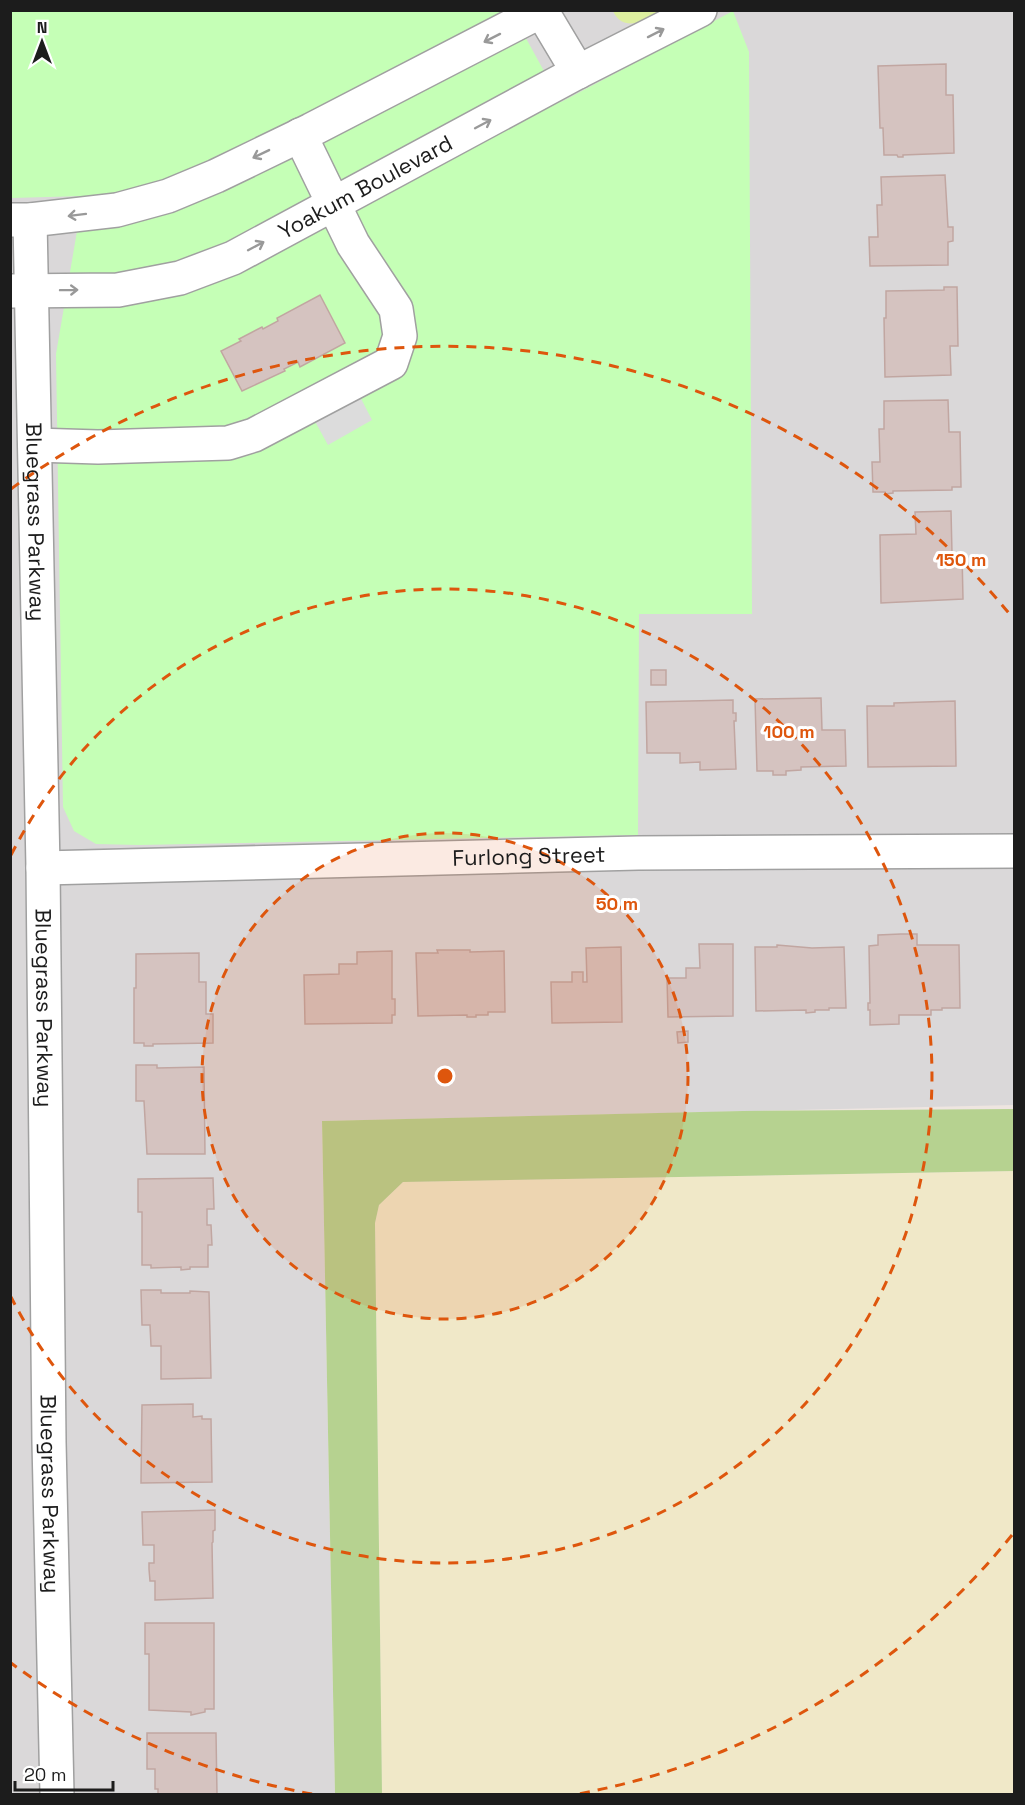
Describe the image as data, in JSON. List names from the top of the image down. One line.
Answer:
{"streets":{"street":["Yoakum Boulevard","Bluegrass Parkway","Furlong Street"]},"crossings":[["Yoakum Boulevard","Bluegrass Parkway"],["Bluegrass Parkway","Furlong Street"]],"scale_bar":"20 m","north":"top","rings":["150 m","100 m","50 m"]}
